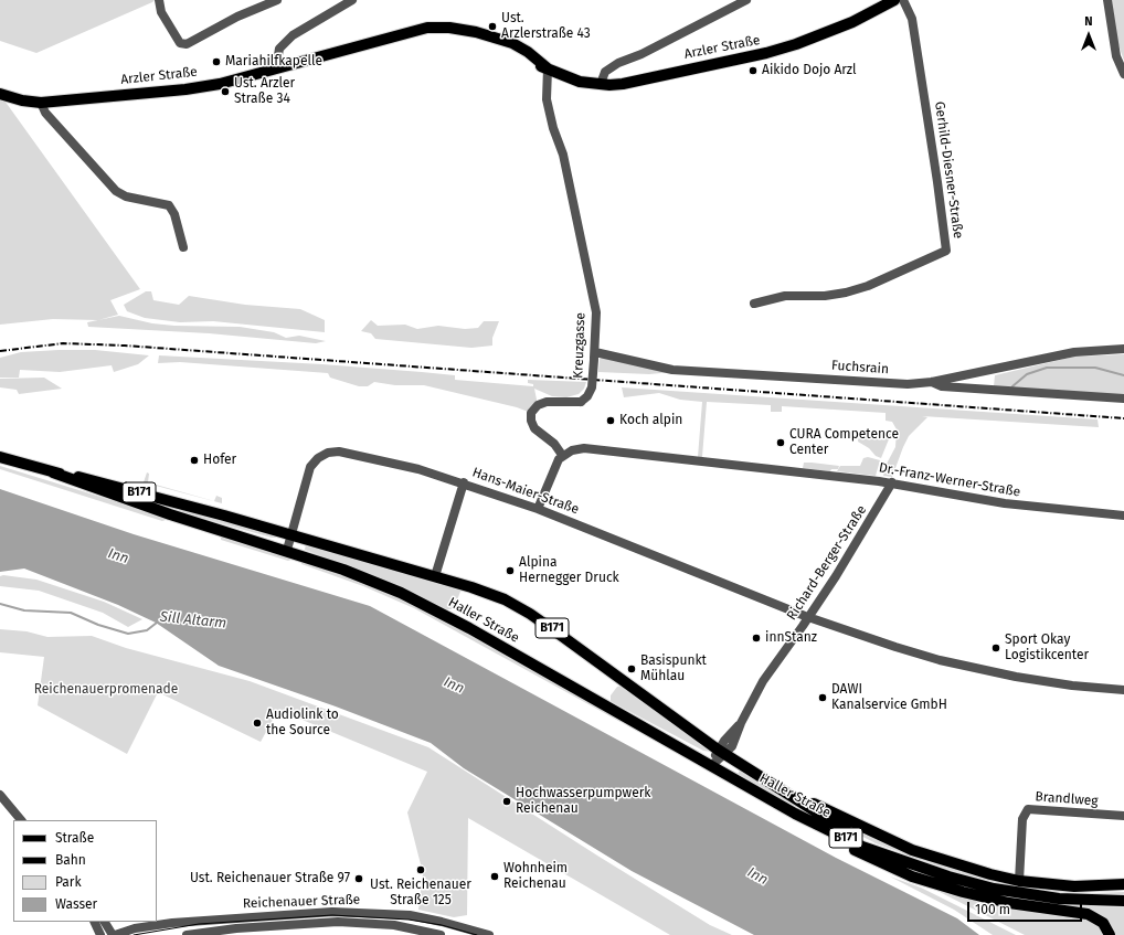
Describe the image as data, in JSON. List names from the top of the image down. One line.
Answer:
{"streets":{"main road":["Arzler Straße","B171","Haller Straße"],"street":["Gerhild-Diesner-Straße","Kreuzgasse","Fuchsrain","Dr.-Franz-Werner-Straße","Hans-Maier-Straße","Richard-Berger-Straße","Brandlweg","Reichenauer Straße"]},"crossings":[["Arzler Straße","Kreuzgasse"],["Kreuzgasse","Fuchsrain"],["Kreuzgasse","Dr.-Franz-Werner-Straße"],["Dr.-Franz-Werner-Straße","Richard-Berger-Straße"],["Hans-Maier-Straße","Richard-Berger-Straße"],["Hans-Maier-Straße","Haller Straße"],["Richard-Berger-Straße","Haller Straße"],["Haller Straße","Brandlweg"]],"water":["Inn","Sill Altarm"],"parks":["Reichenauerpromenade"],"places":["Ust. Arzlerstraße 43","Mariahilfkapelle","Aikido Dojo Arzl","Ust. Arzler Straße 34","Koch alpin","CURA Competence Center","Hofer","Alpina Hernegger Druck","innStanz","Sport Okay Logistikcenter","Basispunkt Mühlau","DAWI Kanalservice GmbH","Audiolink to the Source","Hochwasserpumpwerk Reichenau","Ust. Reichenauer Straße 125","Wohnheim Reichenau","Ust. Reichenauer Straße 97"],"legend":["Straße","Bahn","Park","Wasser"],"scale_bar":"100 m","north":"top"}
